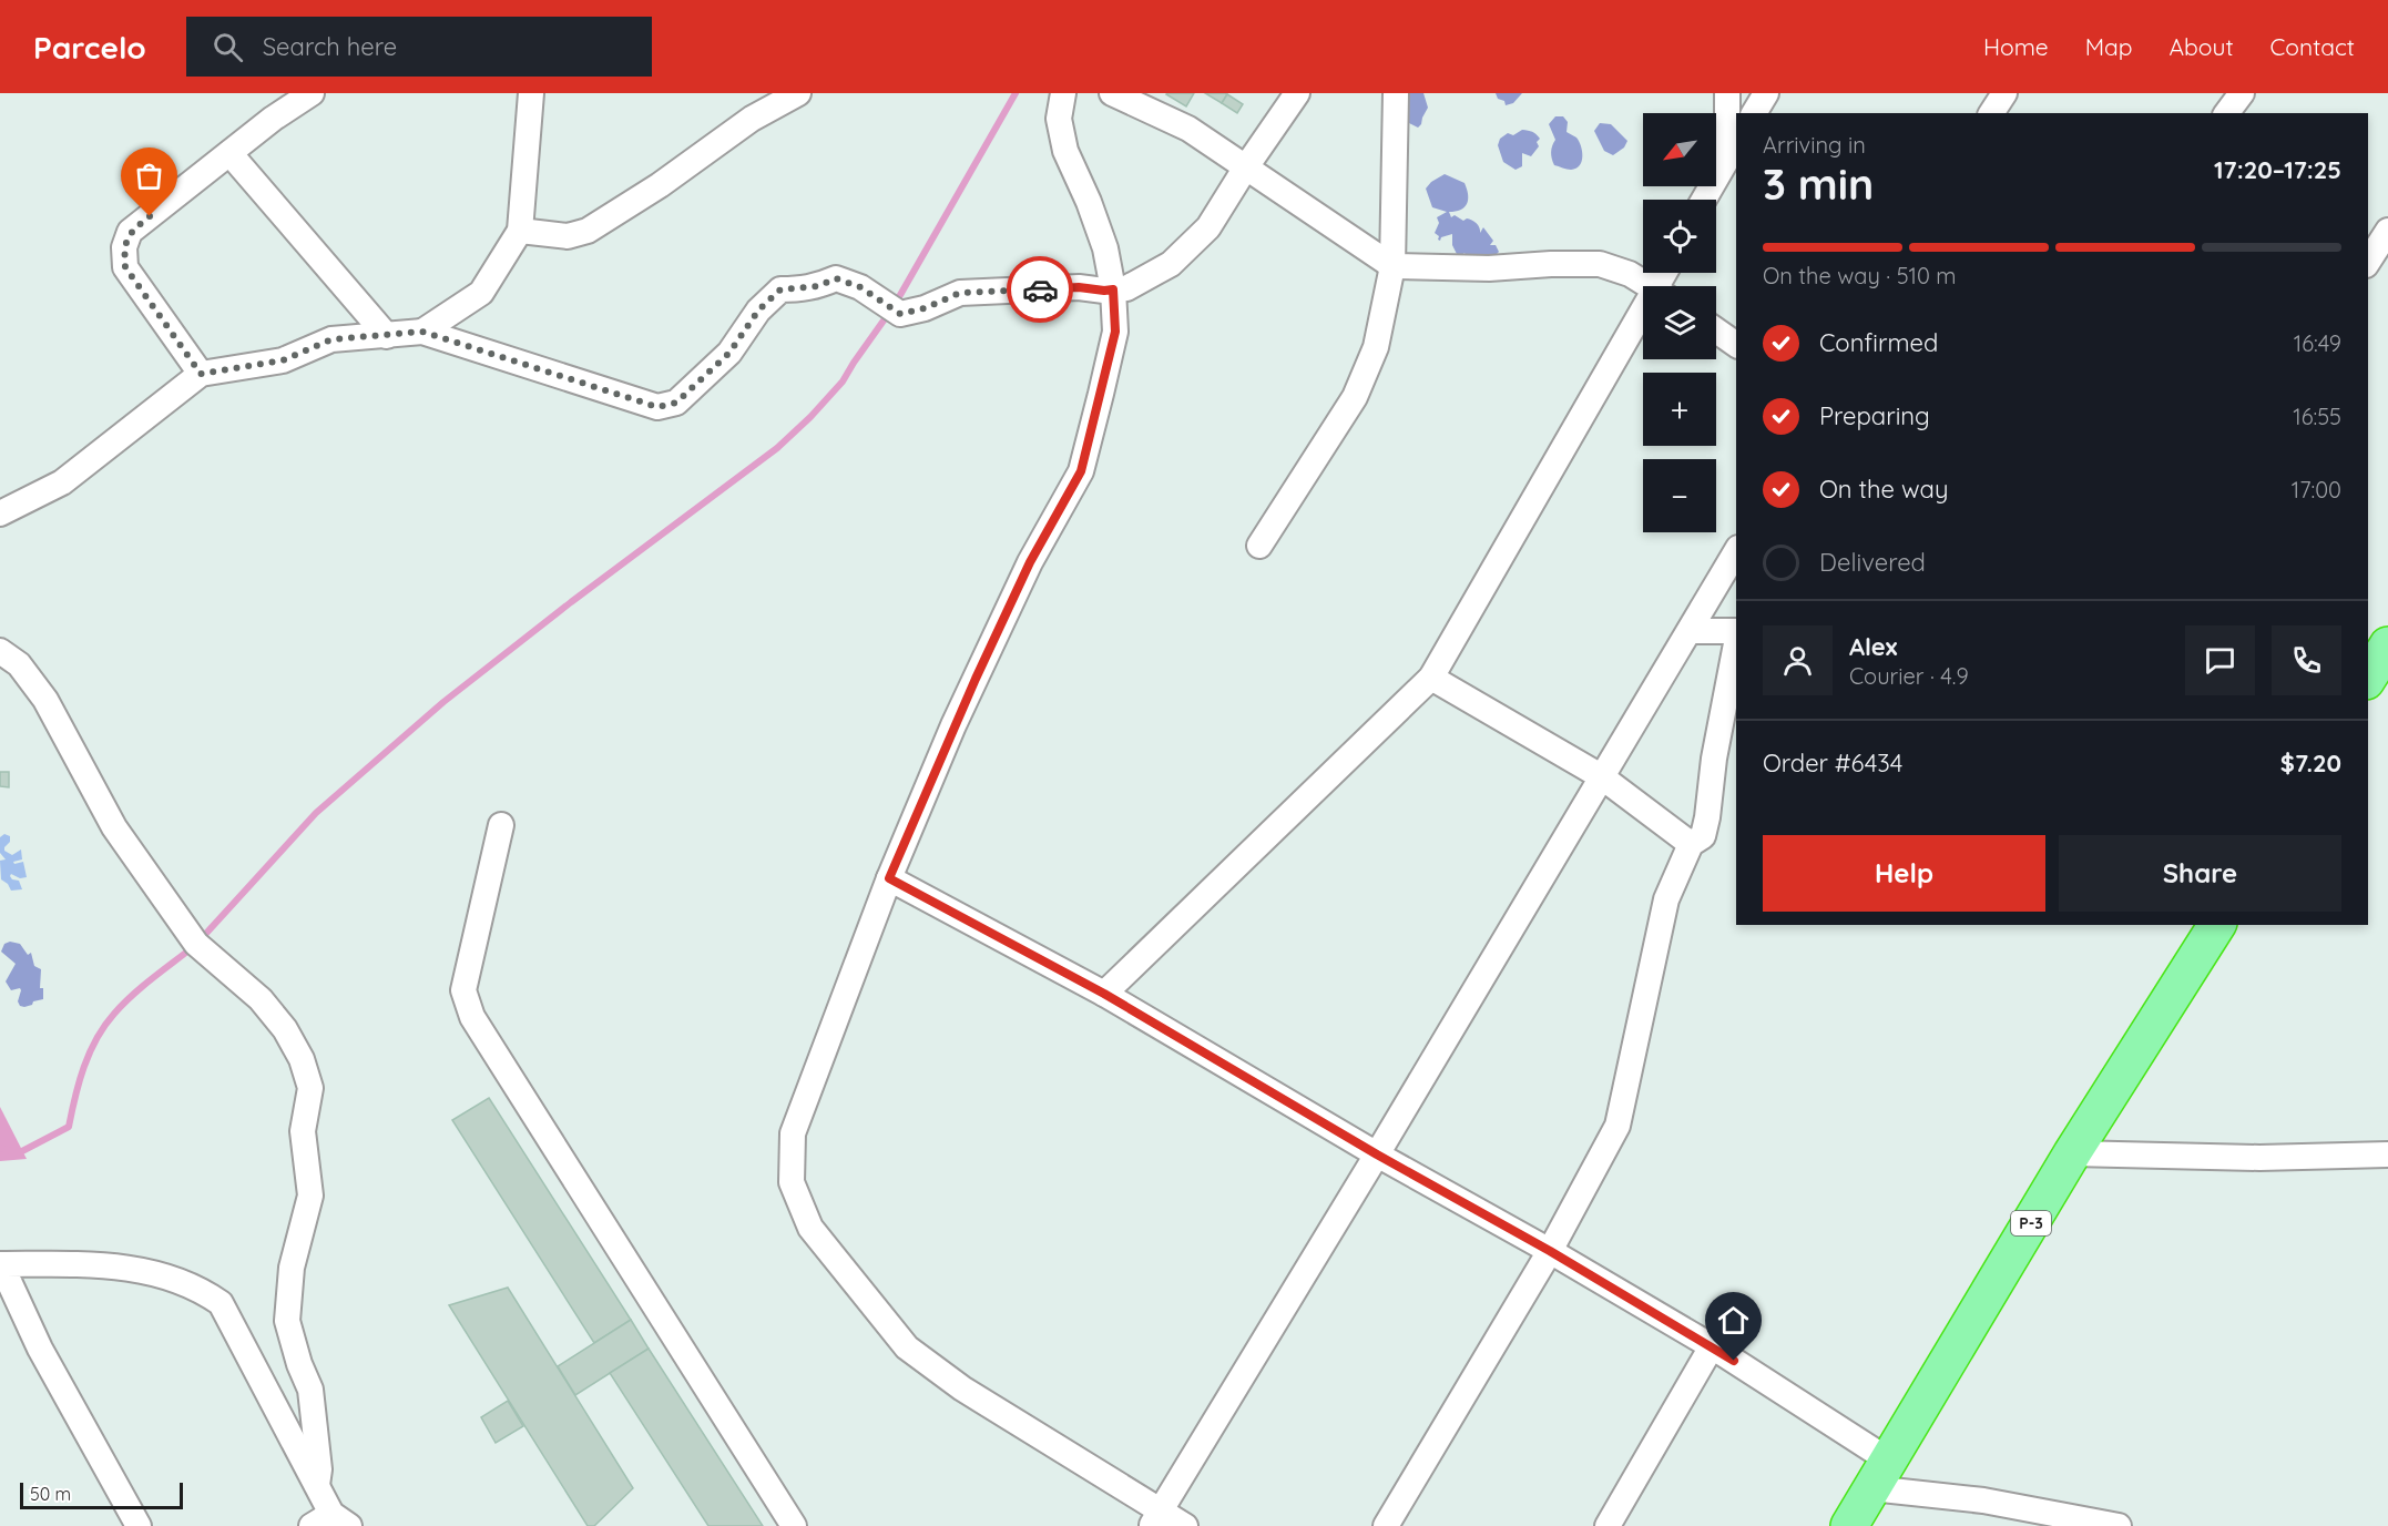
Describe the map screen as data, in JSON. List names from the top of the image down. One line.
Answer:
{"streets":{"highway":["P-3"]},"scale_bar":"50 m","north":"bottom left","page":{"header":"Parcelo","search":"Search here","nav":["Home","Map","About","Contact"],"map_buttons":["+","−"],"heading":["3 min","Arriving in","17:20–17:25"],"panel":["Alex","Courier · 4.9","Order #6434","$7.20"],"bar":"On the way · 510 m","list":[["Confirmed","16:49"],["Preparing","16:55"],["On the way","17:00"],"Delivered"],"buttons":["Help","Share"],"scale":"50 m"}}
